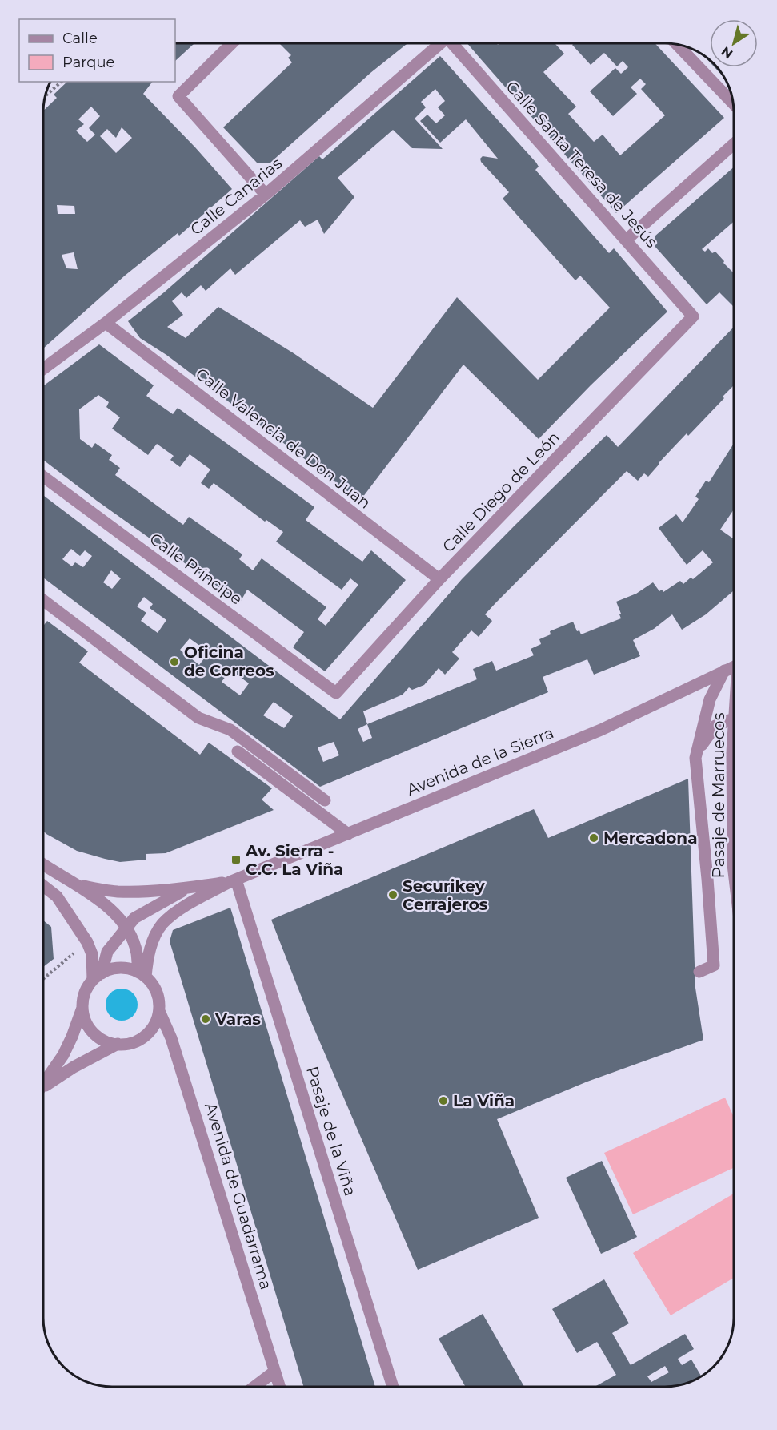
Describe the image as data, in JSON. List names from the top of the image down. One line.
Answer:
{"streets":{"street":["Calle Santa Teresa de Jesús","Calle Canarias","Calle Valencia de Don Juan","Calle Diego de León","Calle Príncipe","Avenida de la Sierra","Pasaje de Marruecos","Pasaje de la Viña","Avenida de Guadarrama"]},"crossings":[["Calle Santa Teresa de Jesús","Calle Diego de León"],["Calle Canarias","Calle Valencia de Don Juan"],["Calle Valencia de Don Juan","Calle Diego de León"],["Calle Diego de León","Calle Príncipe"],["Avenida de la Sierra","Pasaje de la Viña"],["Avenida de la Sierra","Avenida de Guadarrama"]],"places":{"other":["Oficina de Correos","Mercadona","Securikey Cerrajeros","Varas","La Viña"],"transit":["Av. Sierra - C.C. La Viña"]},"legend":["Calle","Parque"],"north":"bottom left"}
